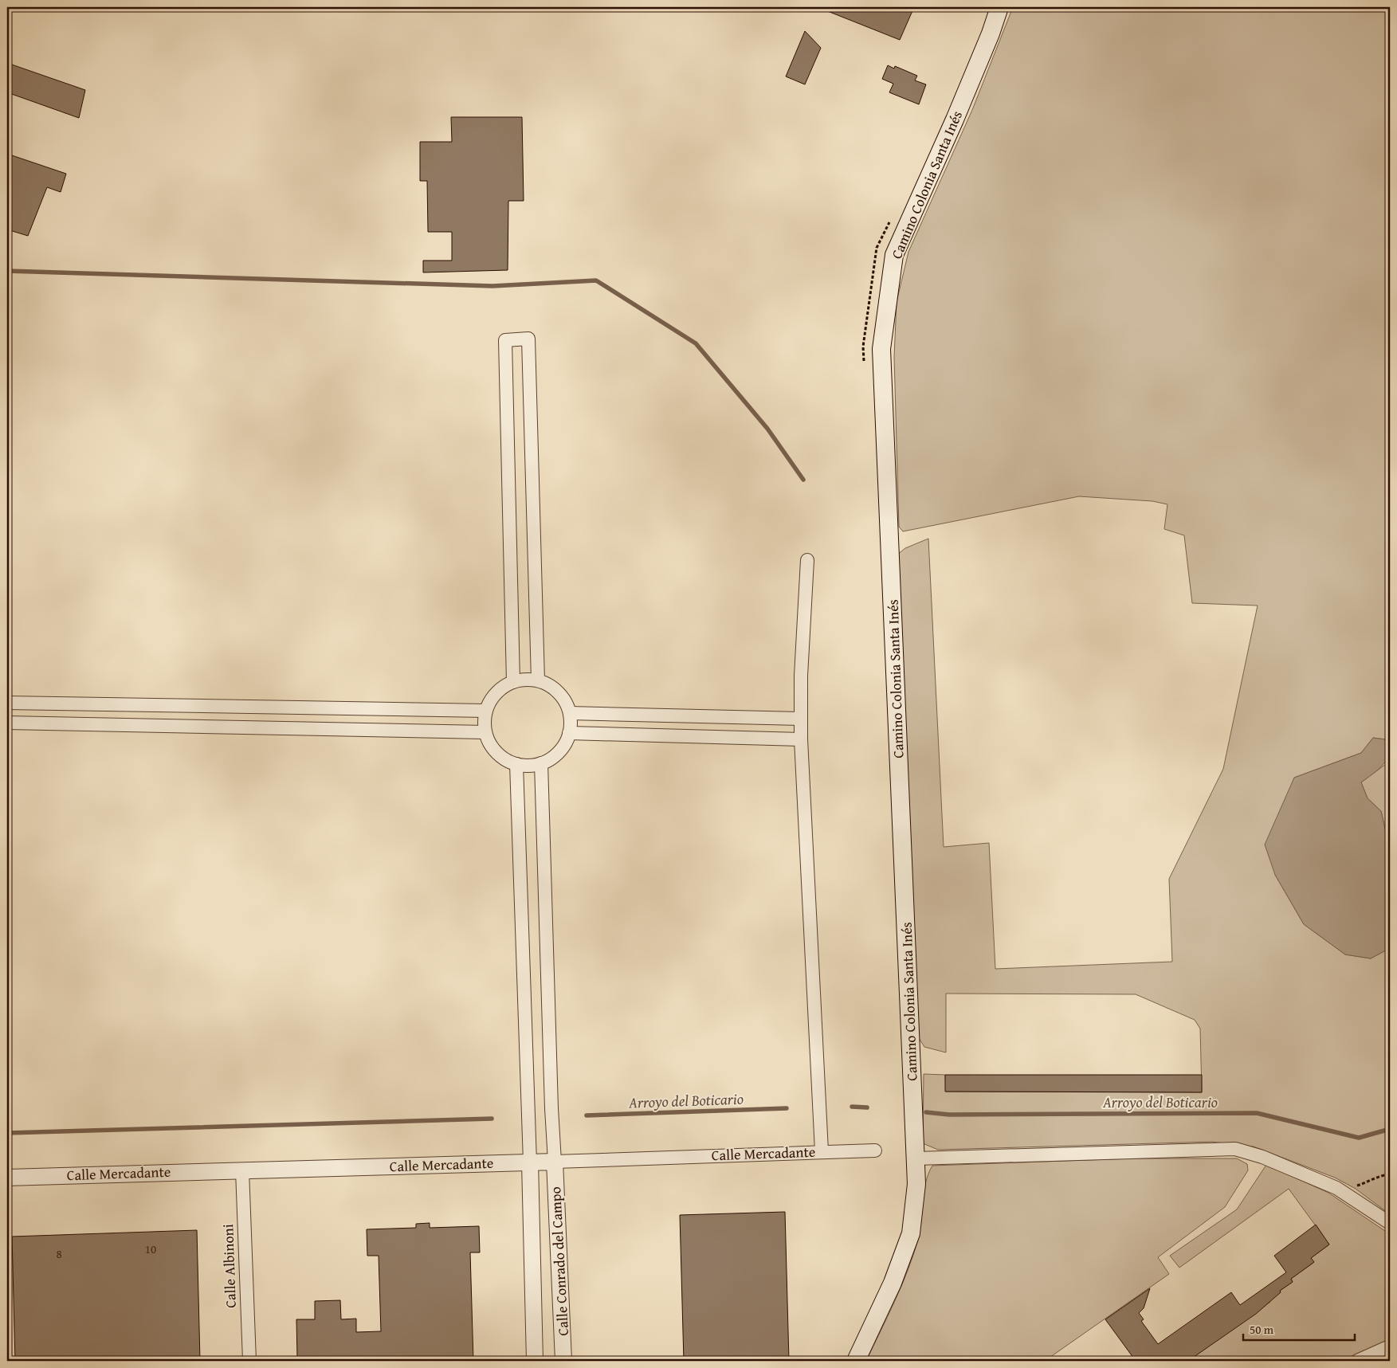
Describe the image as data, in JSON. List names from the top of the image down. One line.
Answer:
{"streets":{"main road":["Camino Colonia Santa Inés"],"street":["Calle Mercadante","Calle Conrado del Campo","Calle Albinoni"]},"crossings":[["Calle Mercadante","Calle Conrado del Campo"],["Calle Mercadante","Calle Albinoni"]],"water":["Arroyo del Boticario"],"house_numbers":["10","8"],"scale_bar":"50 m"}
